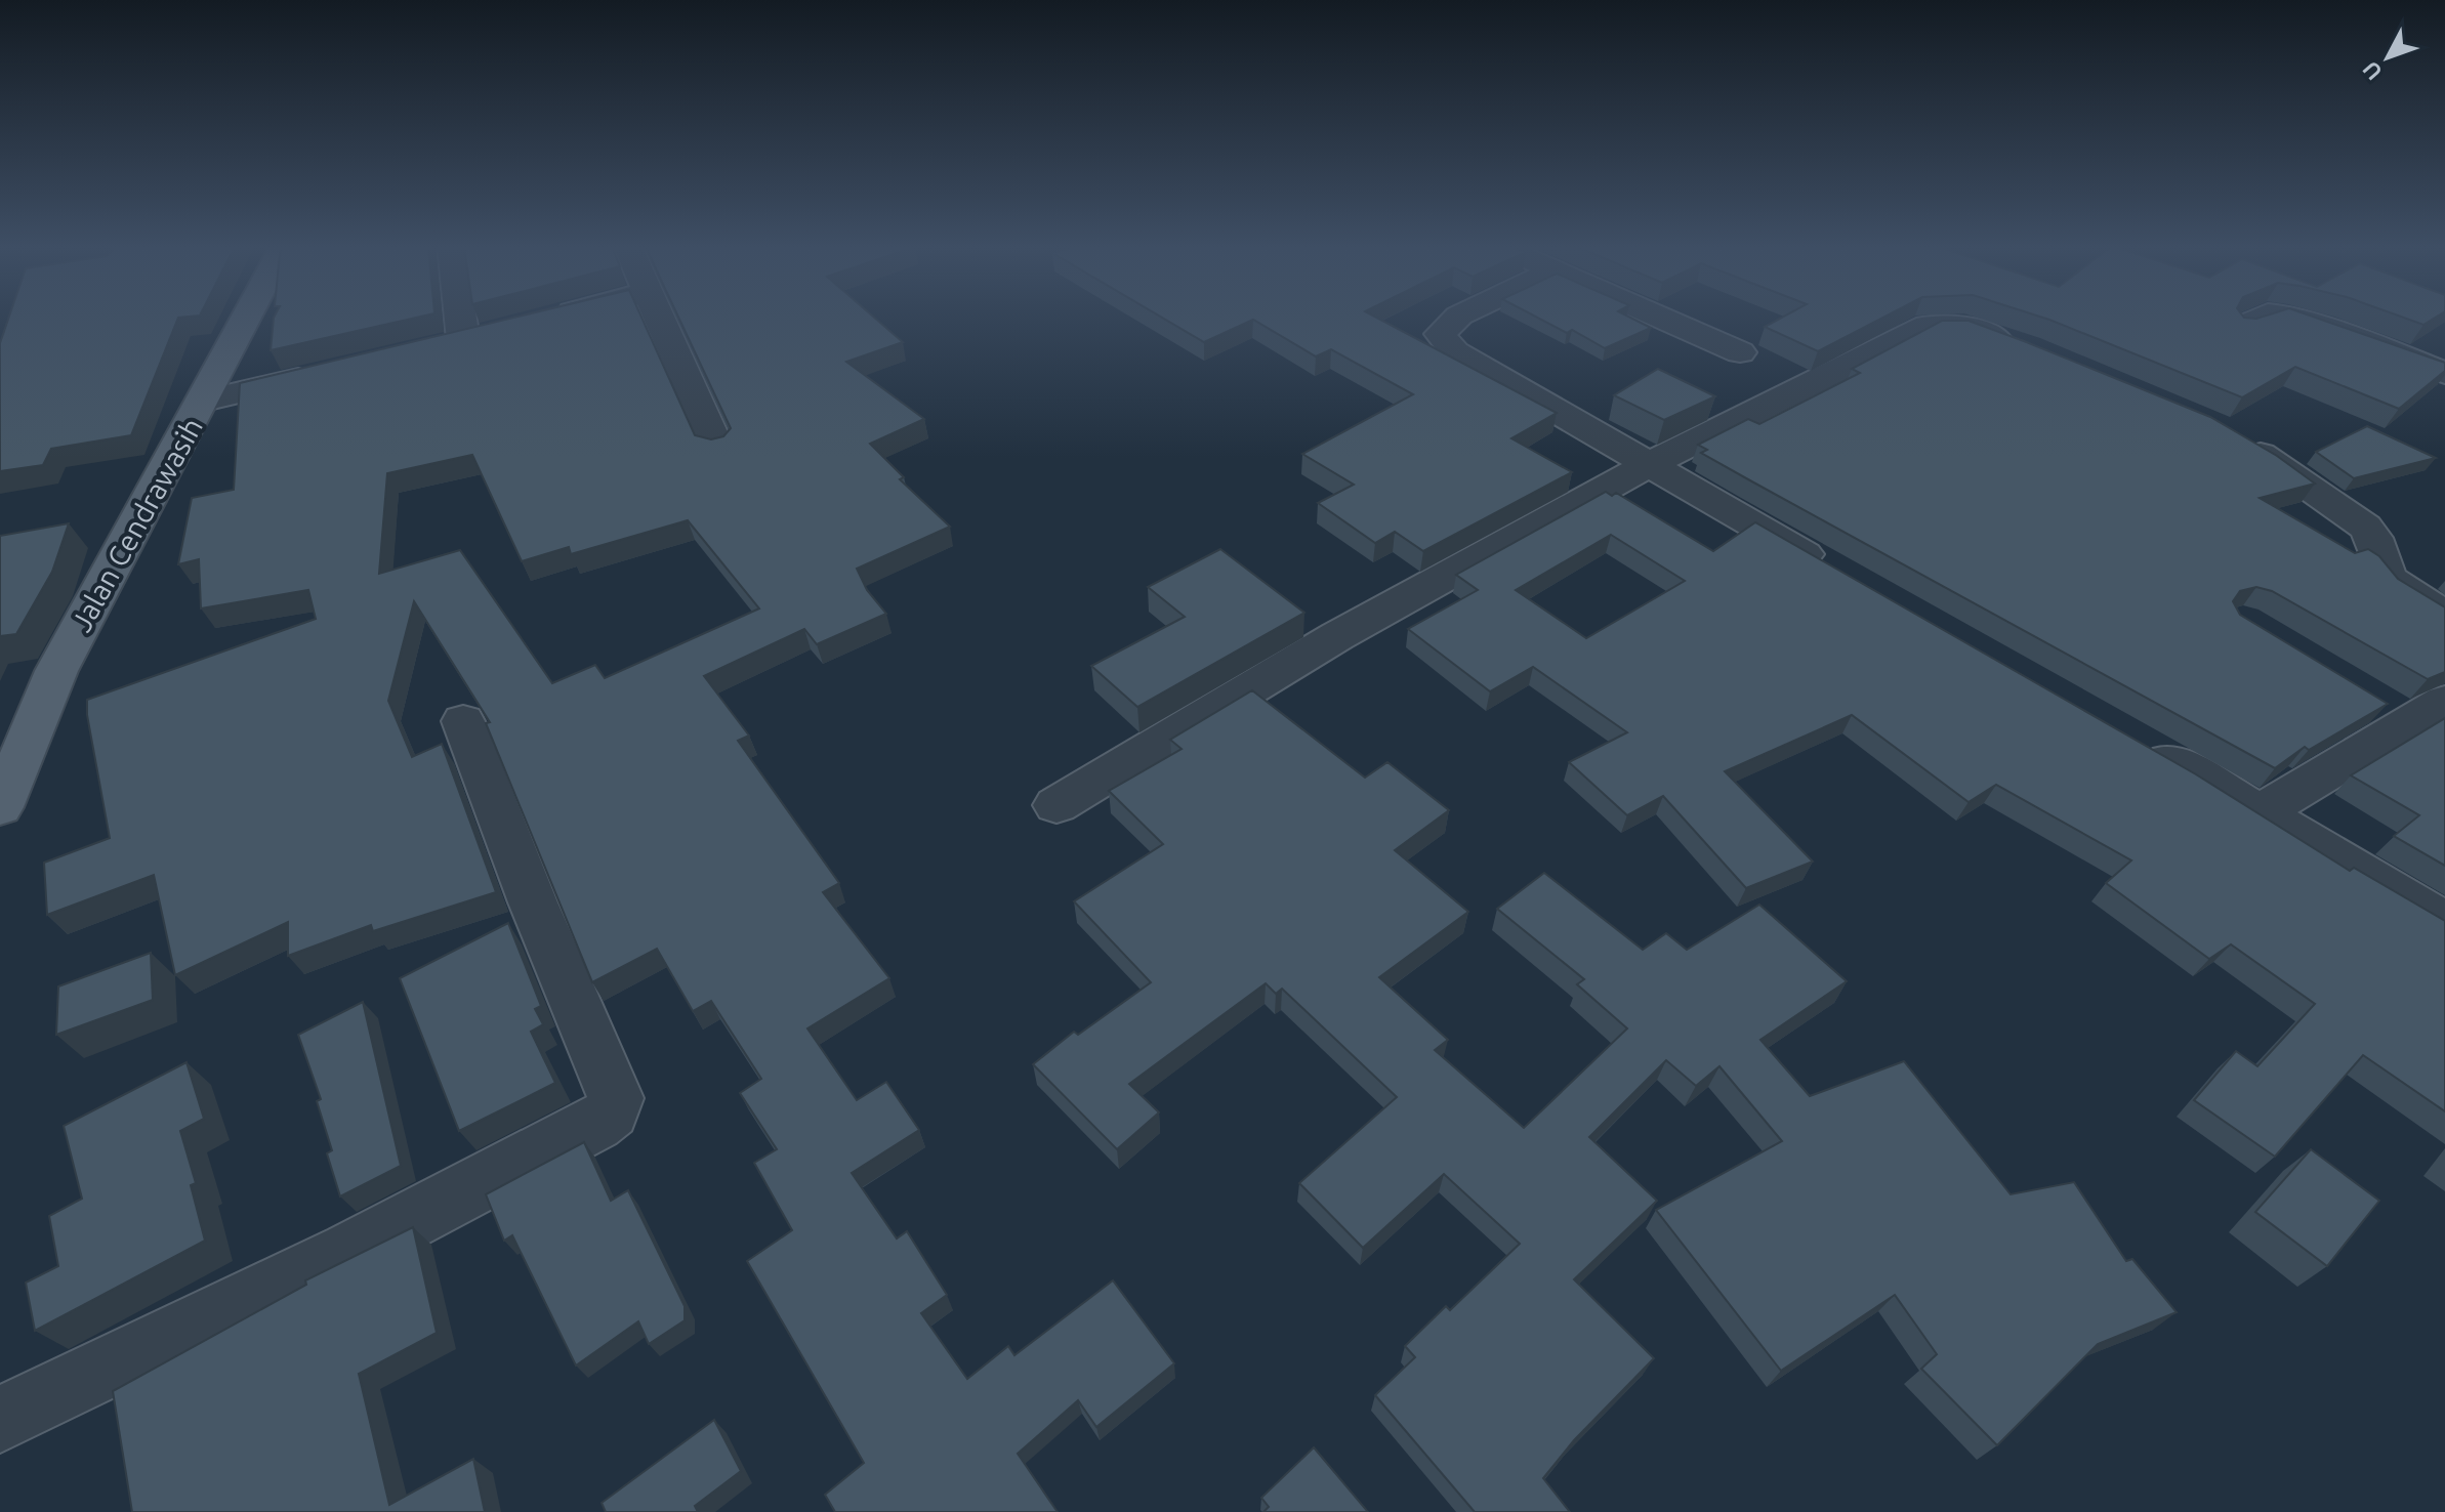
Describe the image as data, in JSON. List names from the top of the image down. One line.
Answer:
{"streets":{"main road":["Jalan Cendrawasih"]},"north":"bottom left"}
